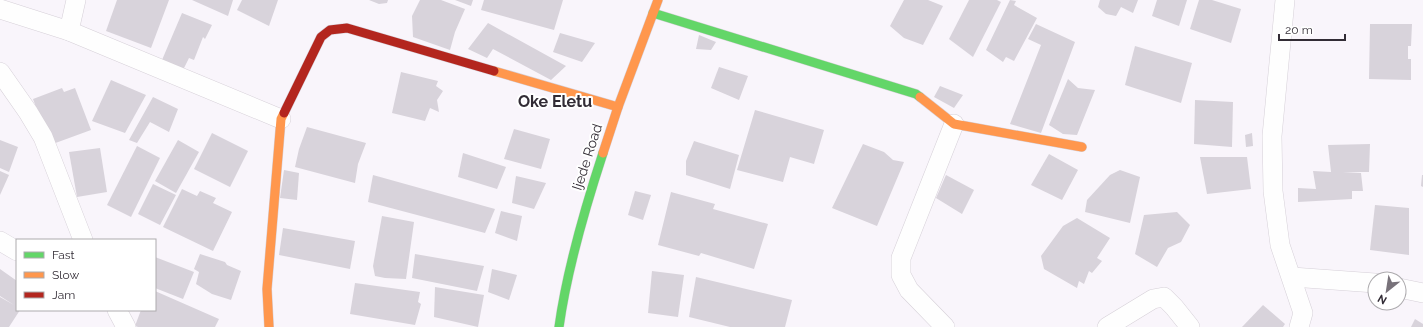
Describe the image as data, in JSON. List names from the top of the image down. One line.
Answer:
{"streets":{"street":["Ijede Road"]},"districts":["Oke Eletu"],"legend":["Fast","Slow","Jam"],"scale_bar":"20 m","north":"bottom left"}
